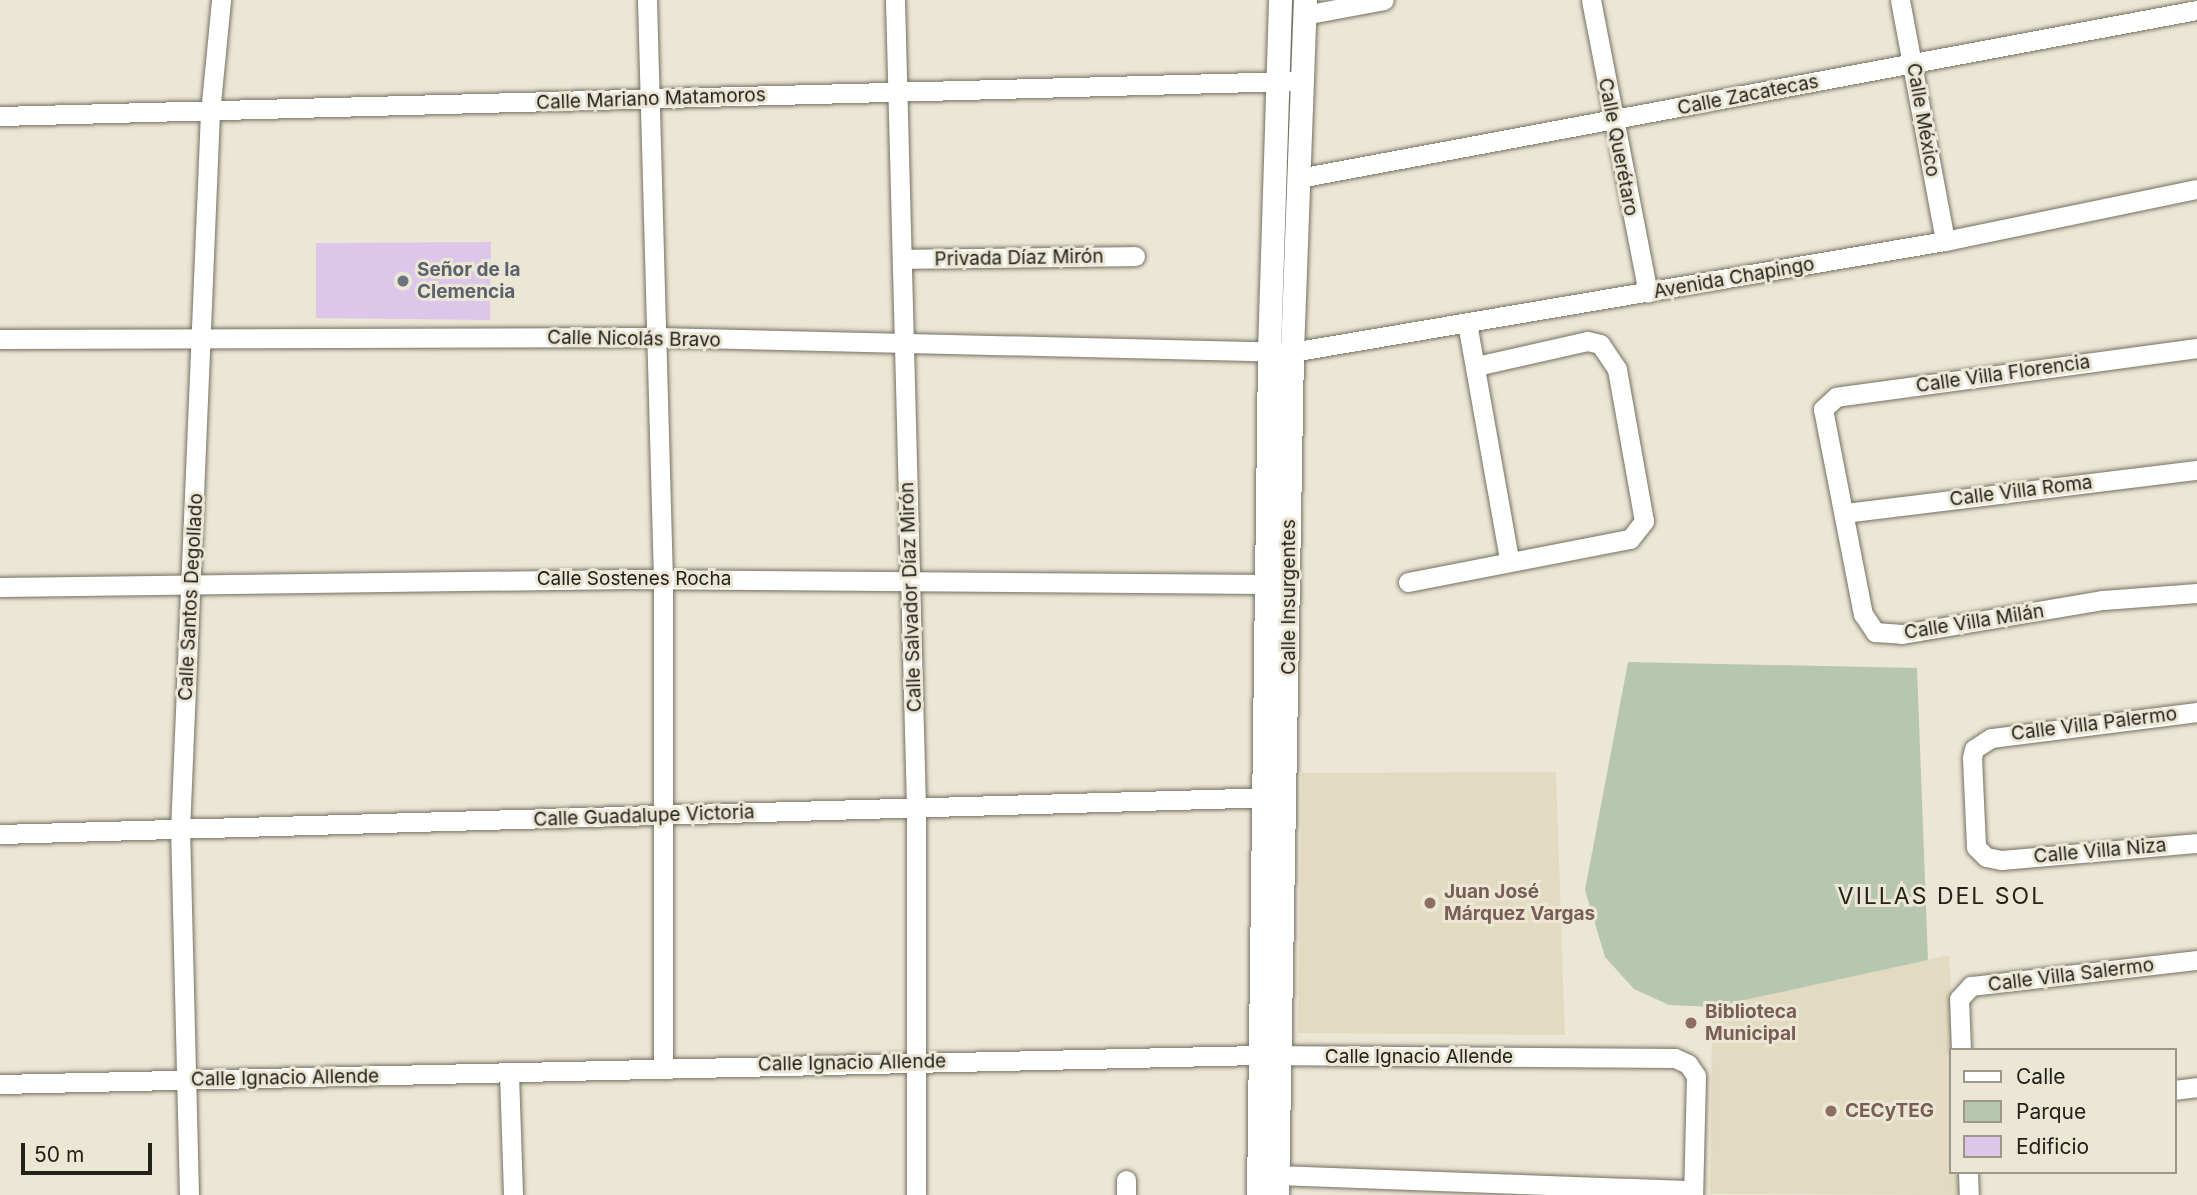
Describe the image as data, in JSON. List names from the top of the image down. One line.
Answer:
{"streets":{"main road":["Calle Insurgentes"],"street":["Calle Zacatecas","Calle Mariano Matamoros","Calle México","Calle Querétaro","Privada Díaz Mirón","Avenida Chapingo","Calle Nicolás Bravo","Calle Villa Florencia","Calle Villa Roma","Calle Sostenes Rocha","Calle Santos Degollado","Calle Salvador Díaz Mirón","Calle Villa Milán","Calle Villa Palermo","Calle Guadalupe Victoria","Calle Villa Niza","Calle Villa Salermo","Calle Ignacio Allende"]},"crossings":[["Calle Zacatecas","Calle México"],["Calle Zacatecas","Calle Querétaro"],["Calle Zacatecas","Calle Insurgentes"],["Calle Mariano Matamoros","Calle Santos Degollado"],["Calle Mariano Matamoros","Calle Salvador Díaz Mirón"],["Calle Mariano Matamoros","Calle Insurgentes"],["Calle México","Avenida Chapingo"],["Calle Querétaro","Avenida Chapingo"],["Privada Díaz Mirón","Calle Salvador Díaz Mirón"],["Avenida Chapingo","Calle Nicolás Bravo"],["Avenida Chapingo","Calle Insurgentes"],["Calle Nicolás Bravo","Calle Santos Degollado"],["Calle Nicolás Bravo","Calle Salvador Díaz Mirón"],["Calle Nicolás Bravo","Calle Insurgentes"],["Calle Villa Florencia","Calle Villa Milán"],["Calle Villa Roma","Calle Villa Milán"],["Calle Sostenes Rocha","Calle Santos Degollado"],["Calle Sostenes Rocha","Calle Salvador Díaz Mirón"],["Calle Sostenes Rocha","Calle Insurgentes"],["Calle Santos Degollado","Calle Guadalupe Victoria"],["Calle Santos Degollado","Calle Ignacio Allende"],["Calle Salvador Díaz Mirón","Calle Guadalupe Victoria"],["Calle Salvador Díaz Mirón","Calle Ignacio Allende"],["Calle Insurgentes","Calle Guadalupe Victoria"],["Calle Insurgentes","Calle Ignacio Allende"],["Calle Villa Palermo","Calle Villa Niza"]],"districts":["VILLAS DEL SOL"],"places":["Señor de la Clemencia","Juan José Márquez Vargas","Biblioteca Municipal","CECyTEG"],"legend":["Calle","Parque","Edificio"],"scale_bar":"50 m"}
